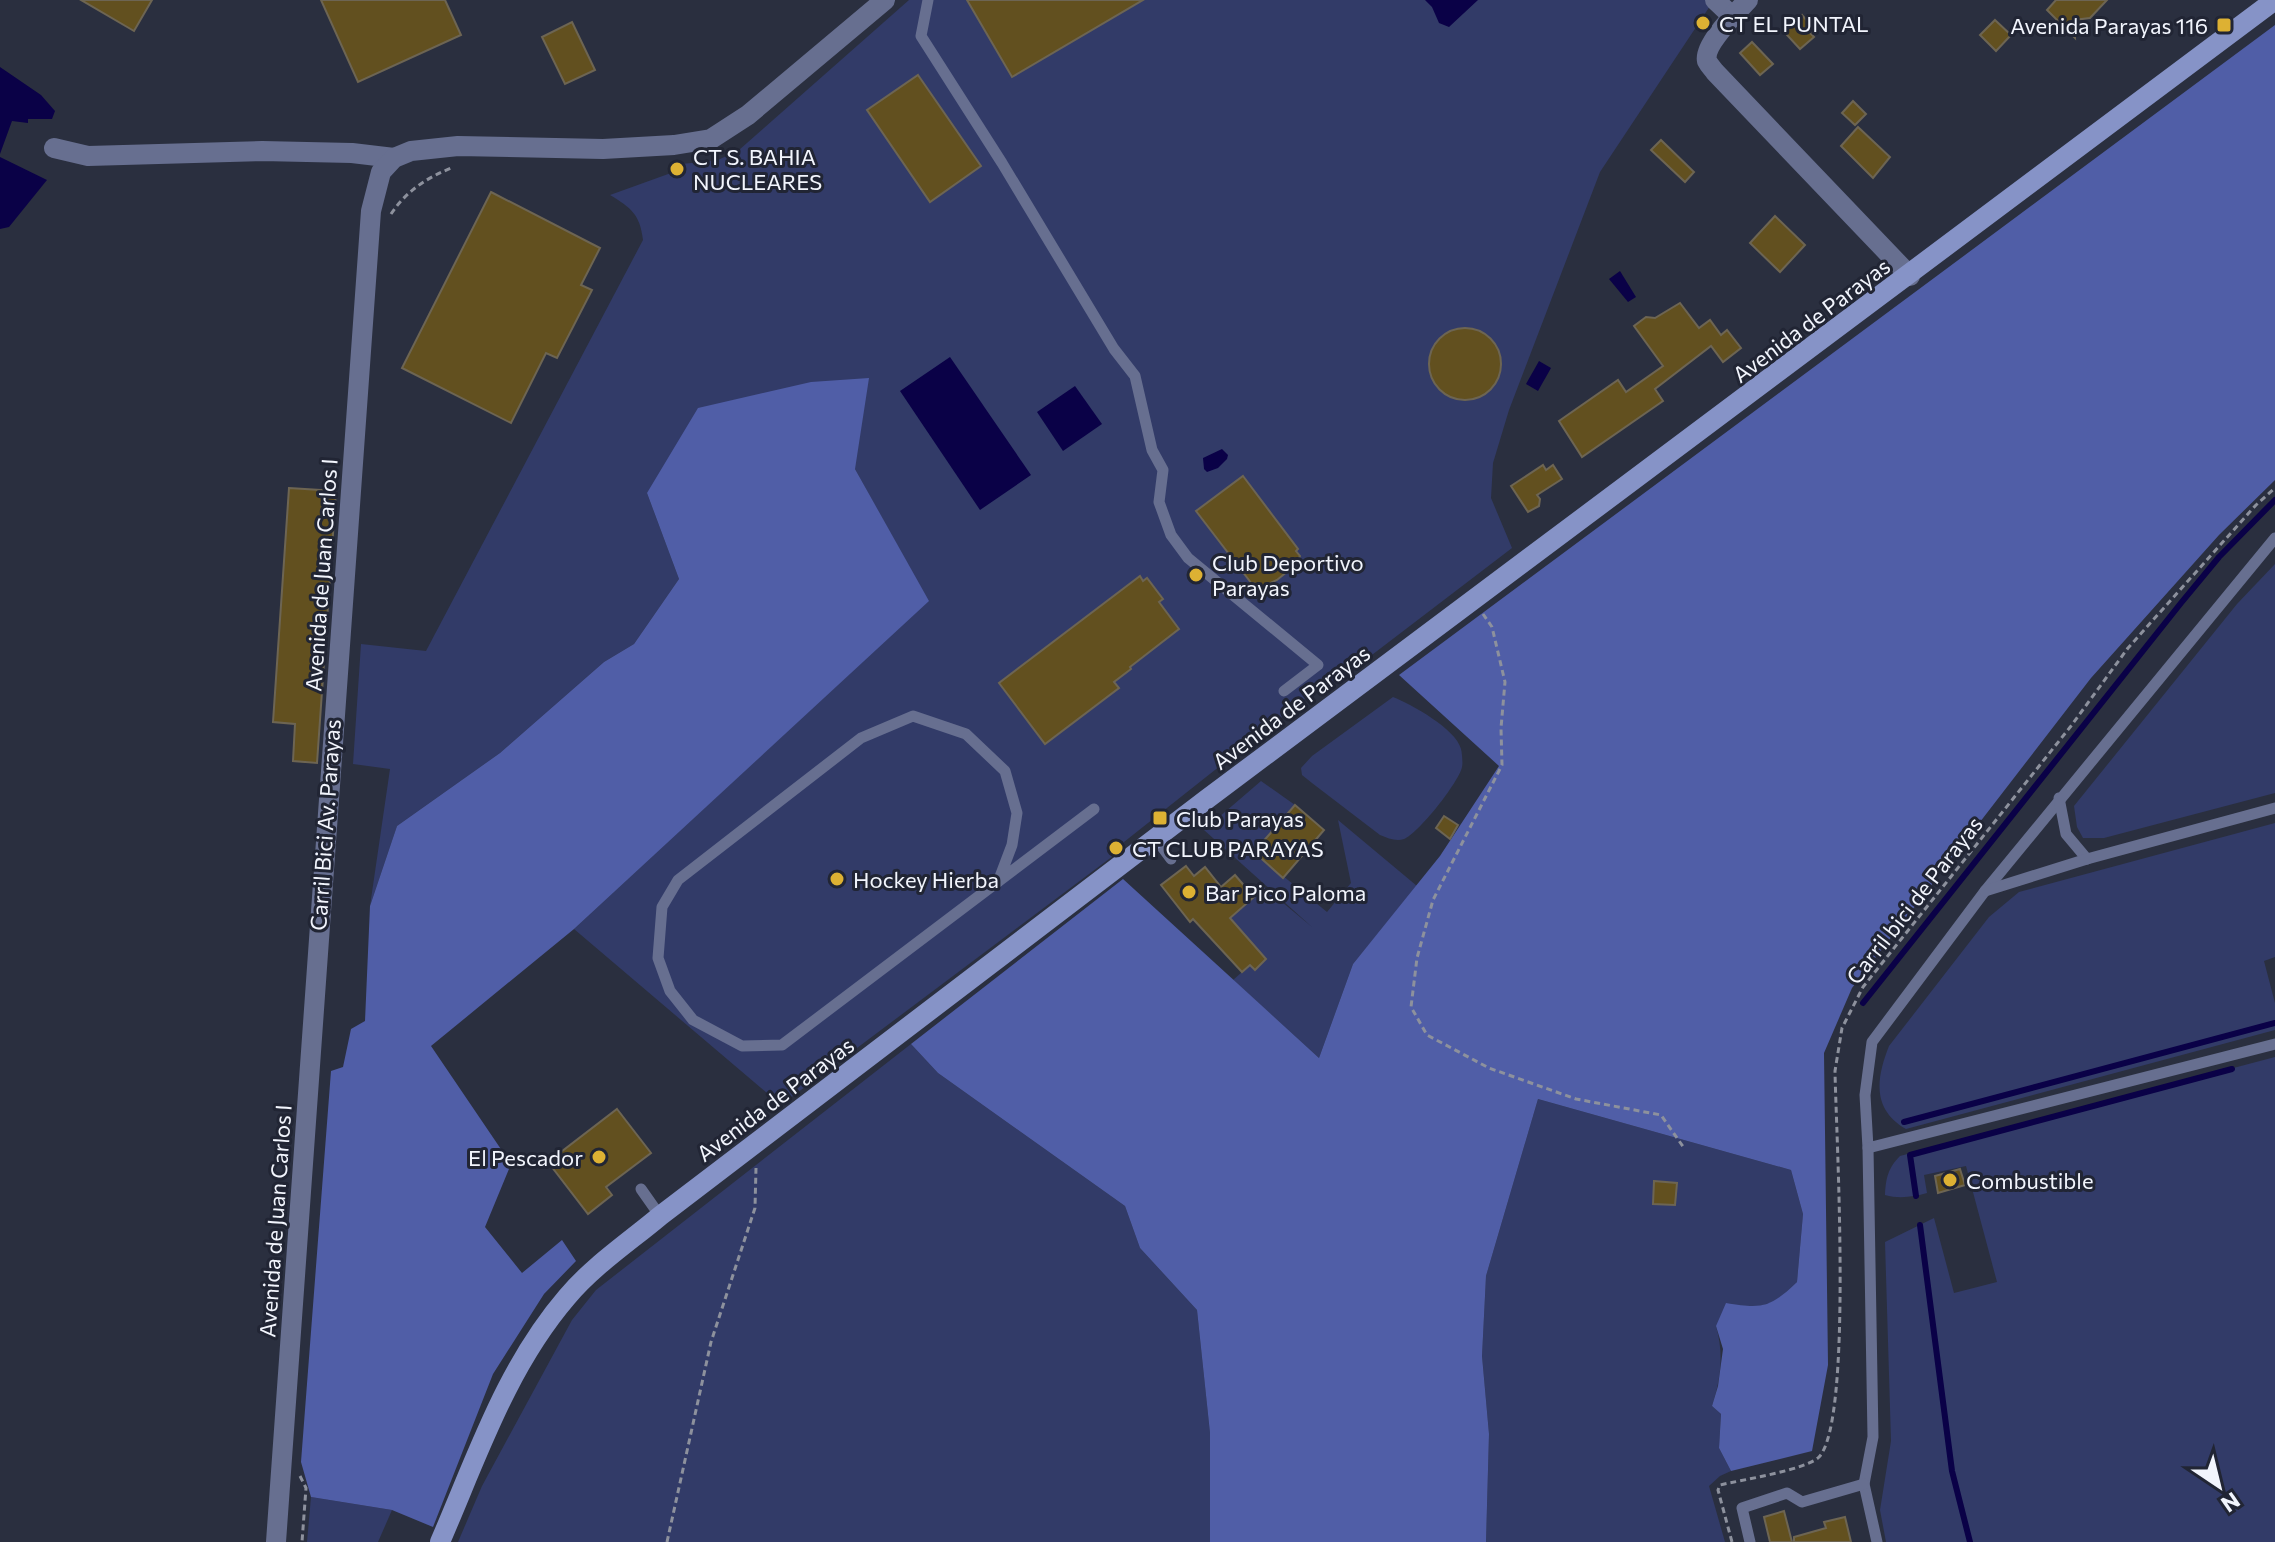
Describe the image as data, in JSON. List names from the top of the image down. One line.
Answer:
{"streets":{"street":["Avenida de Parayas","Avenida de Juan Carlos I"],"path":["Carril bici de Parayas"]},"places":{"other":["CT EL PUNTAL","CT S. BAHIA NUCLEARES","Club Deportivo Parayas","CT CLUB PARAYAS","Hockey Hierba","Bar Pico Paloma","El Pescador","Combustible"],"transit":["Avenida Parayas 116","Club Parayas"]},"north":"bottom right"}
